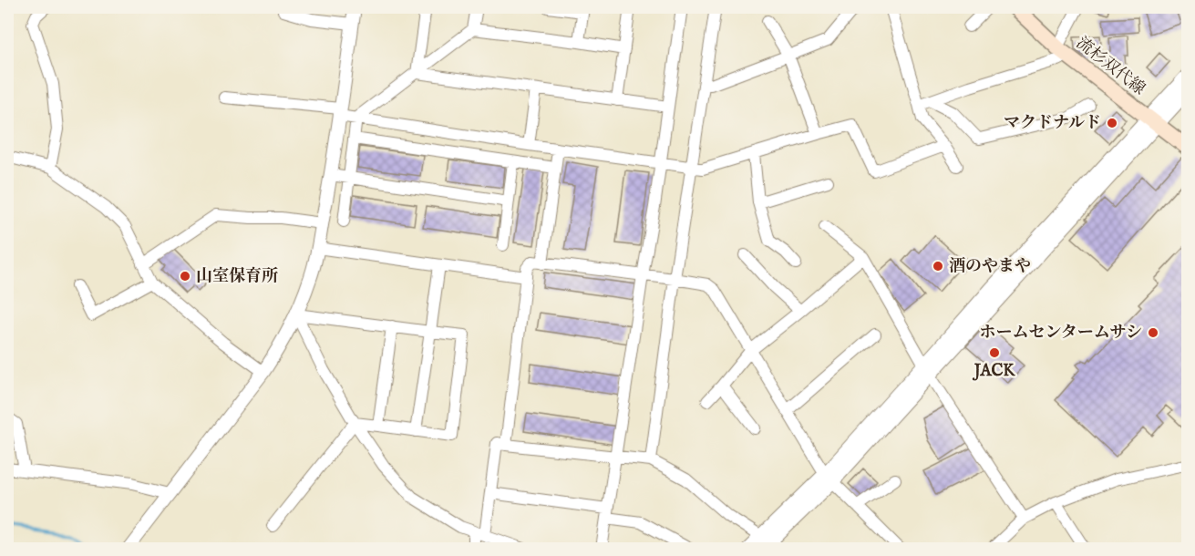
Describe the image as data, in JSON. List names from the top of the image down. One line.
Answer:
{"streets":{"main road":["流杉双代線"]},"places":["マクドナルド","酒のやまや","山室保育所","ホームセンタームサシ","JACK"]}
